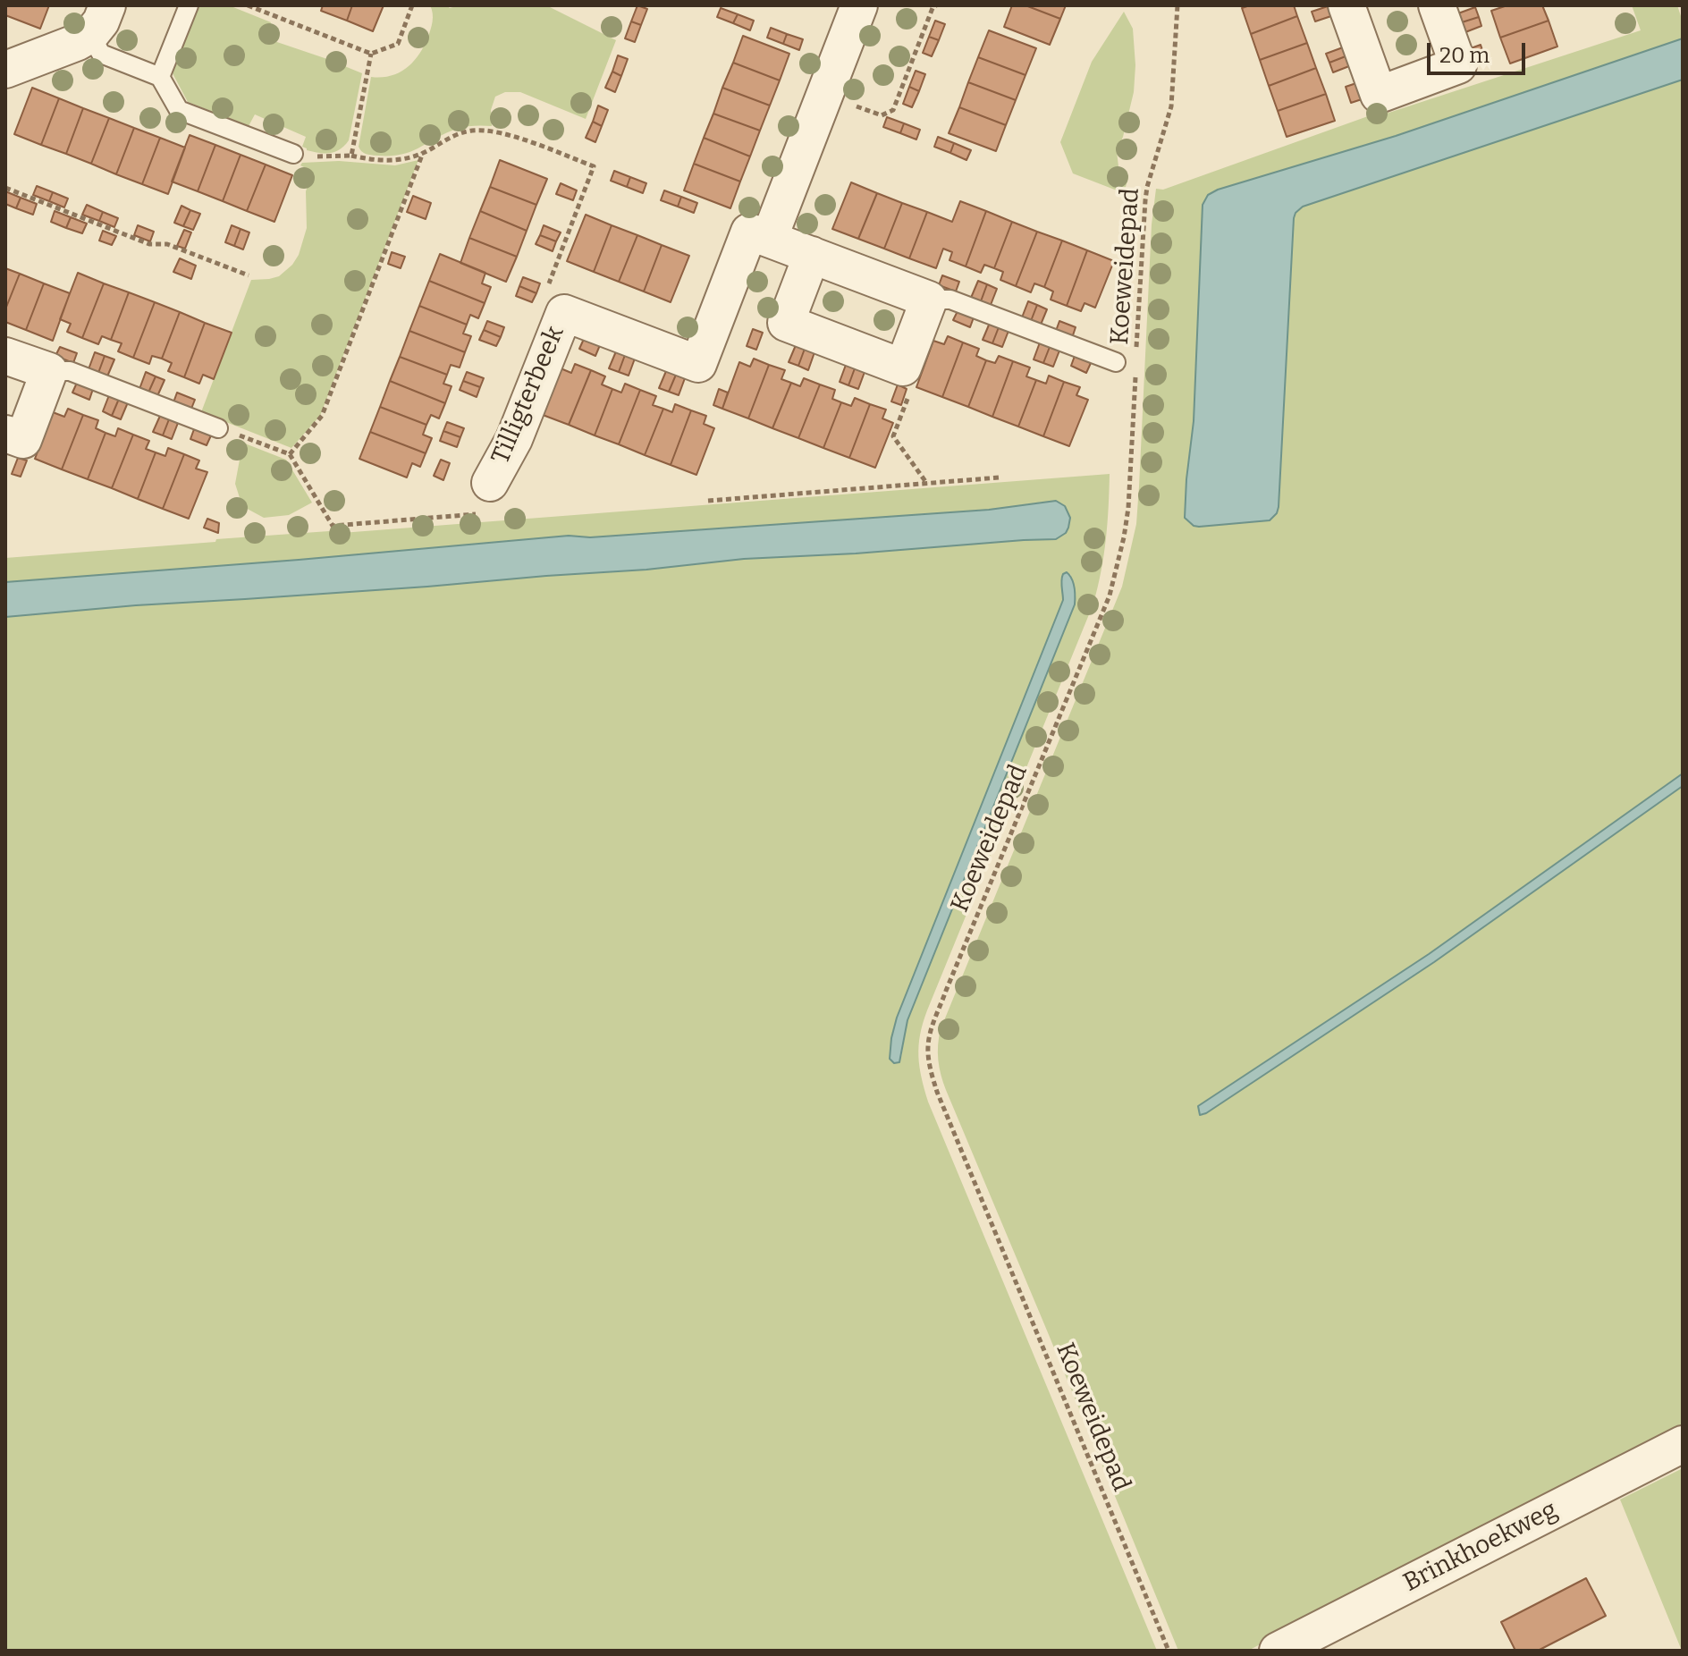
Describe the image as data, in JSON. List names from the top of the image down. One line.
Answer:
{"streets":{"street":["Tilligterbeek","Brinkhoekweg"],"path":["Koeweidepad"]},"scale_bar":"20 m"}
